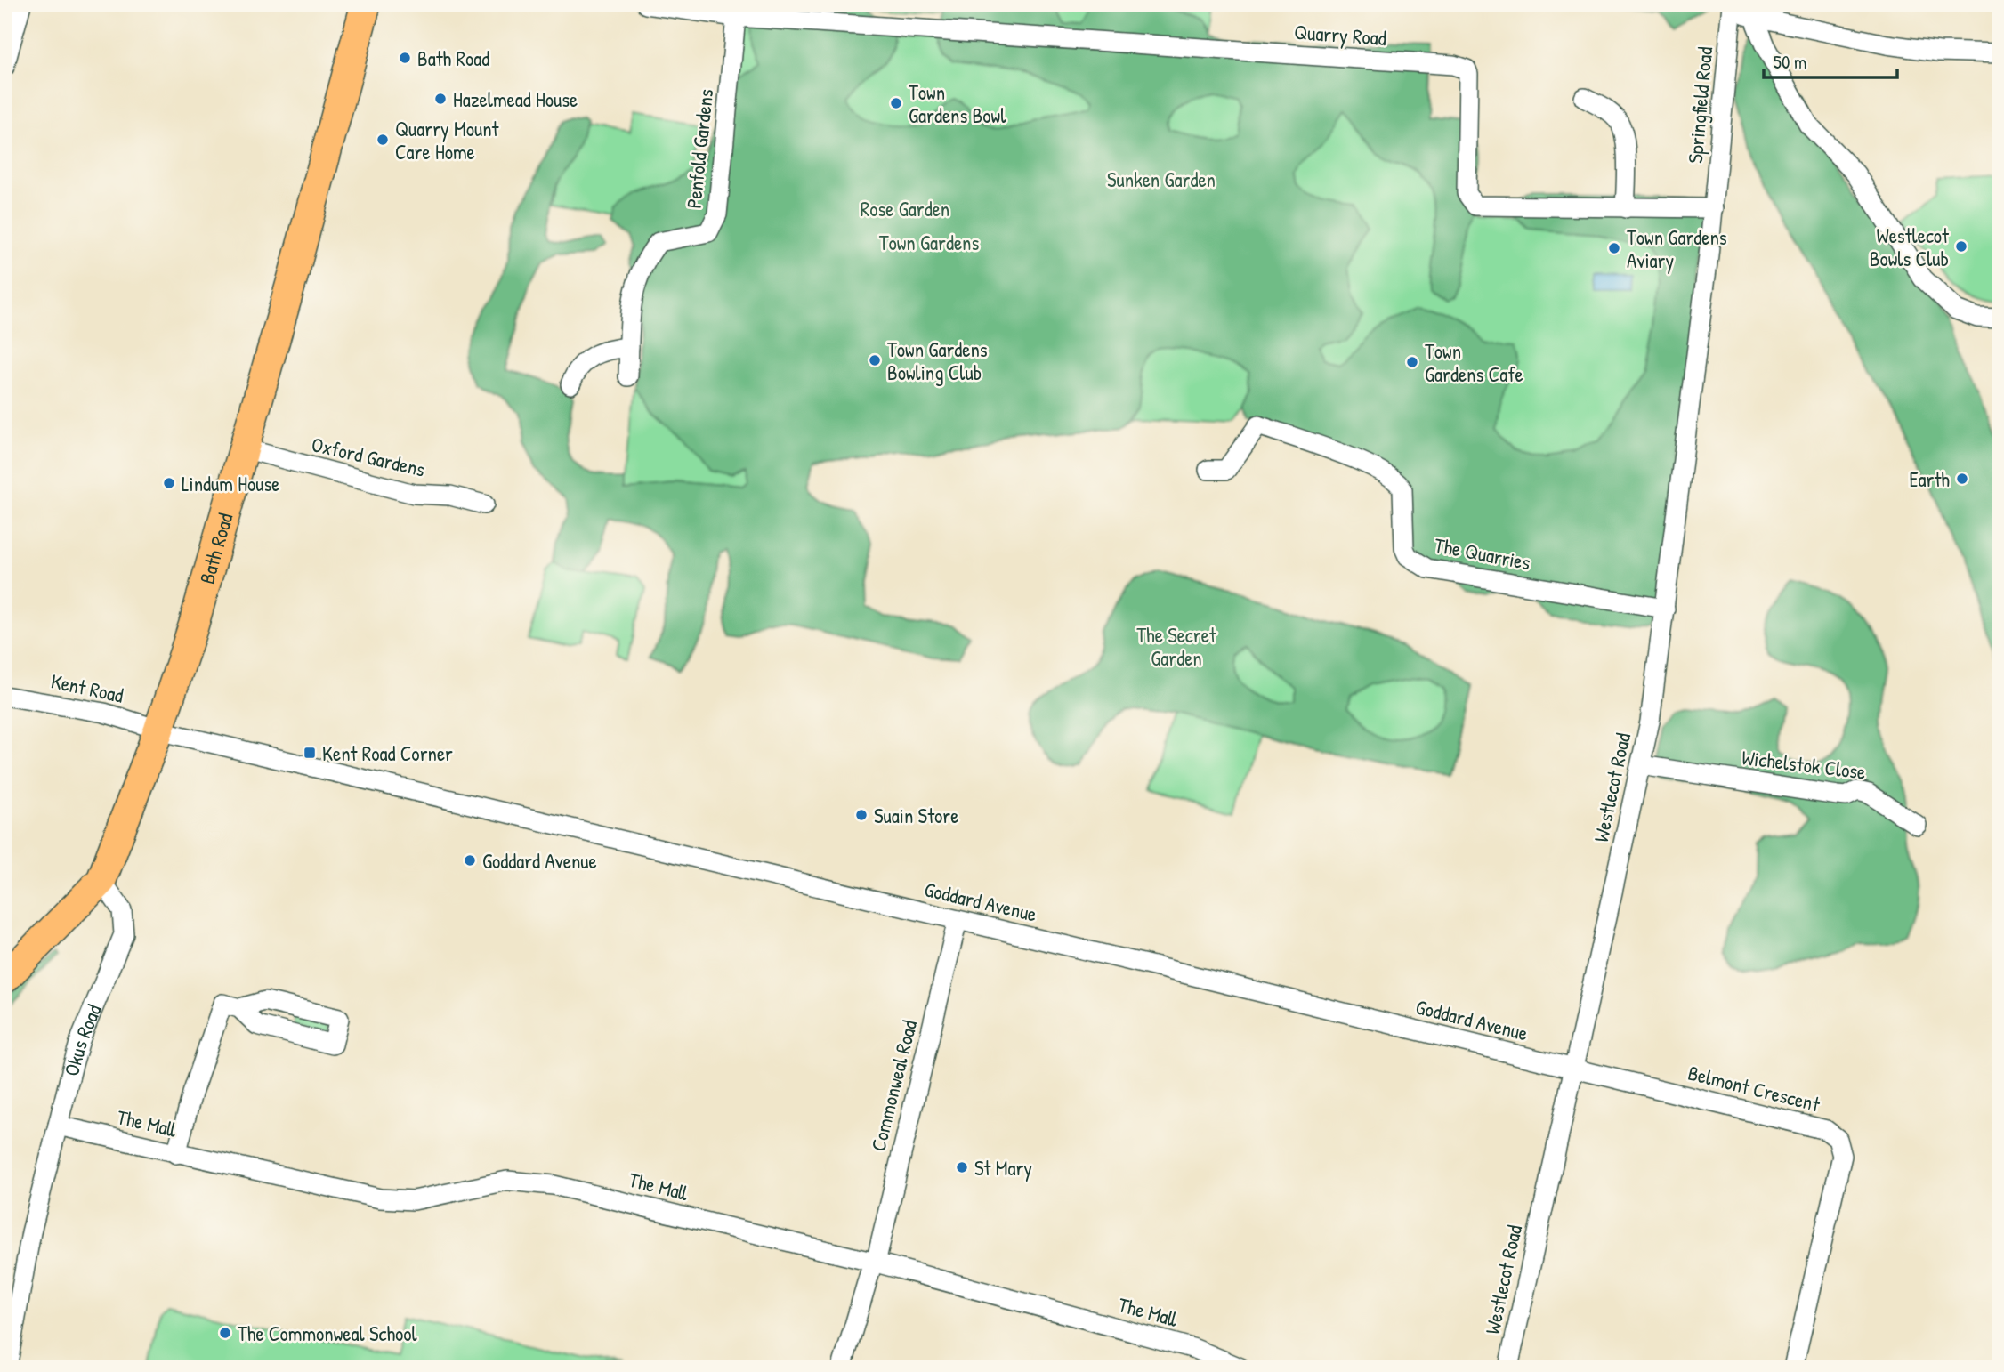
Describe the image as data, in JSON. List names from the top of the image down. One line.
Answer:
{"streets":{"main road":["Bath Road"],"street":["Quarry Road","Springfield Road","Penfold Gardens","Oxford Gardens","The Quarries","Kent Road","Wichelstok Close","Westlecot Road","Goddard Avenue","Okus Road","Commonweal Road","Belmont Crescent","The Mall"]},"crossings":[["Quarry Road","Springfield Road"],["Quarry Road","Penfold Gardens"],["Quarry Road","Westlecot Road"],["Springfield Road","Westlecot Road"],["Oxford Gardens","Bath Road"],["Bath Road","Kent Road"],["Bath Road","Goddard Avenue"],["The Quarries","Westlecot Road"],["Kent Road","Goddard Avenue"],["Wichelstok Close","Westlecot Road"],["Westlecot Road","Goddard Avenue"],["Westlecot Road","Belmont Crescent"],["Goddard Avenue","Commonweal Road"],["Goddard Avenue","Belmont Crescent"],["Okus Road","The Mall"],["Commonweal Road","The Mall"]],"parks":["Sunken Garden","Rose Garden","Town Gardens","The Secret Garden"],"places":{"other":["Bath Road","Hazelmead House","Town Gardens Bowl","Quarry Mount Care Home","Westlecot Bowls Club","Town Gardens Aviary","Town Gardens Bowling Club","Town Gardens Cafe","Earth","Lindum House","Suain Store","Goddard Avenue","St Mary","The Commonweal School"],"transit":["Kent Road Corner"]},"scale_bar":"50 m"}
